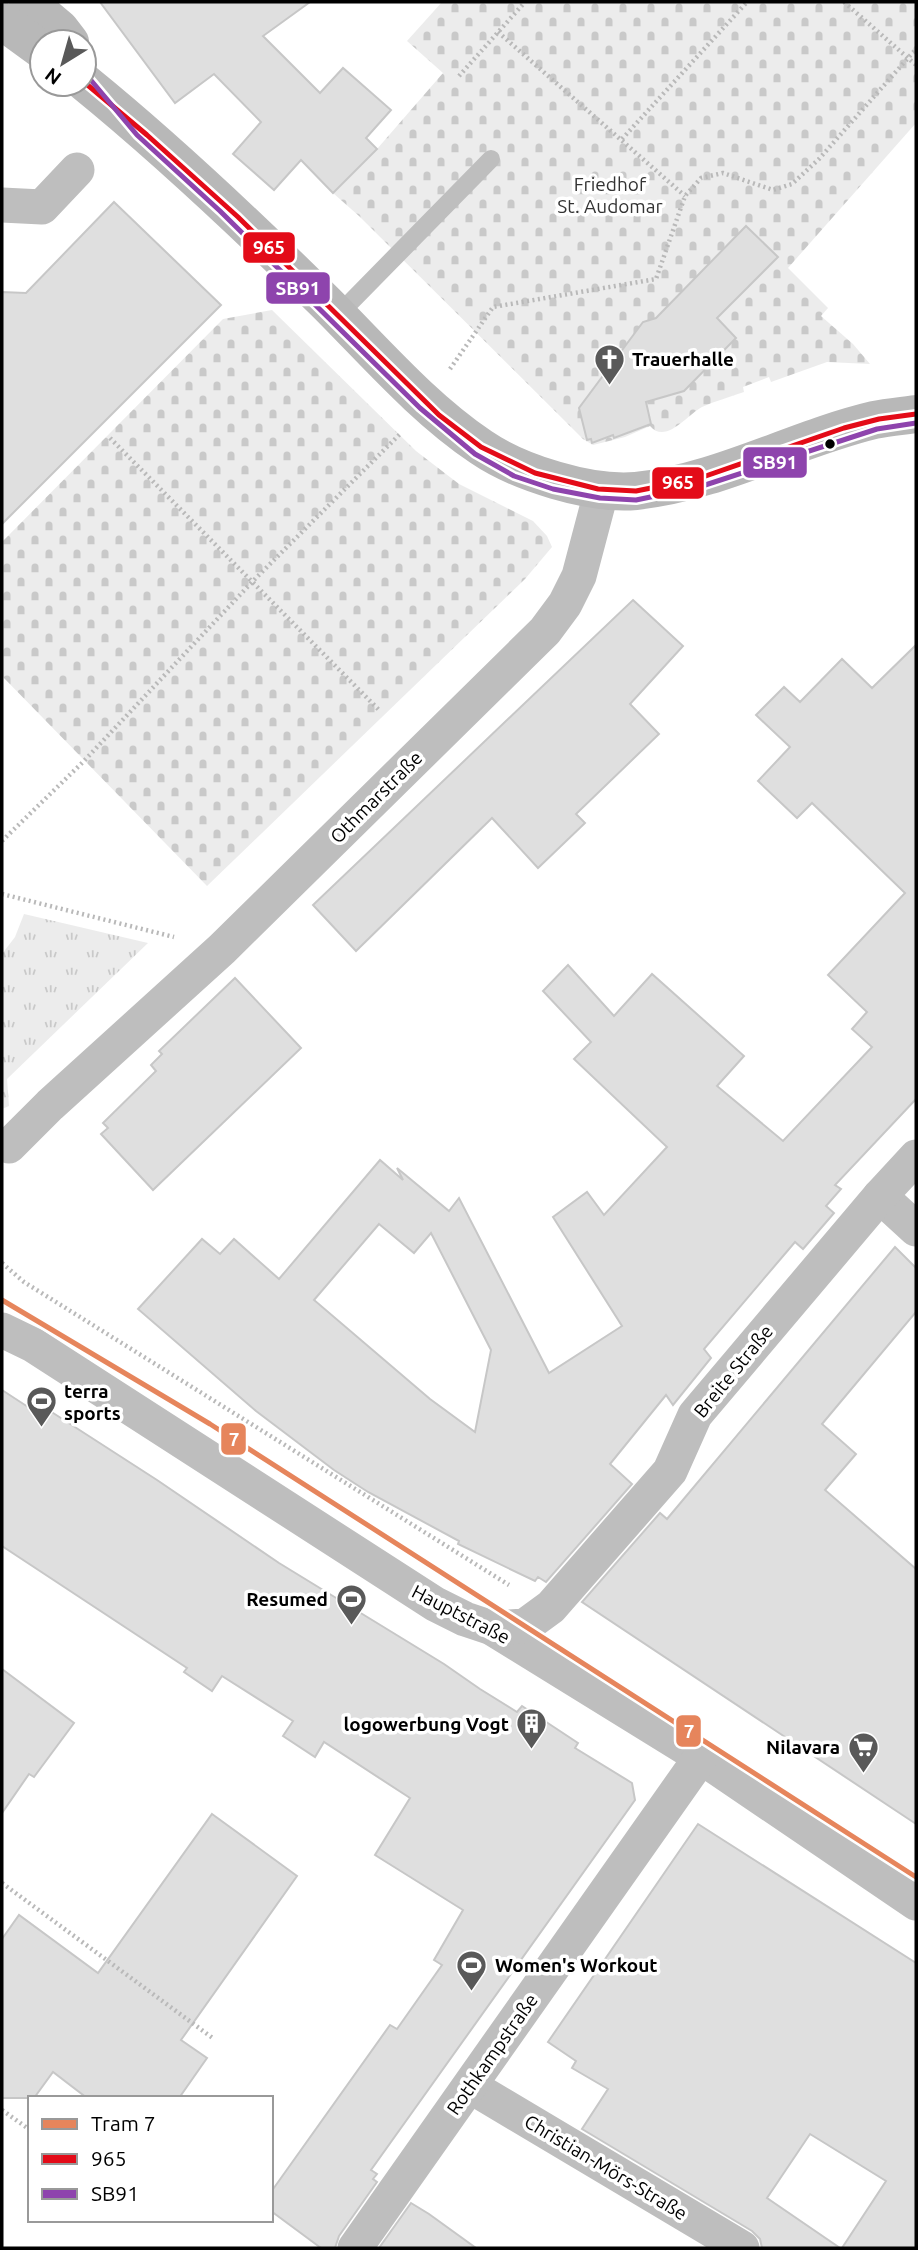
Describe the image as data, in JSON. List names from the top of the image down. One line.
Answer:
{"streets":{"street":["Othmarstraße","Breite Straße","Hauptstraße","Rothkampstraße","Christian-Mörs-Straße"]},"crossings":[["Breite Straße","Hauptstraße"],["Hauptstraße","Rothkampstraße"],["Rothkampstraße","Christian-Mörs-Straße"]],"parks":["Friedhof St. Audomar"],"places":{"church":["Trauerhalle"],"sports":["terra sports","Resumed","Women's Workout"],"building":["logowerbung Vogt"],"supermarket":["Nilavara"]},"lines":["transit line SB91","transit line 965","tram line 7"],"legend":["Tram 7","965","SB91"],"north":"bottom left"}
